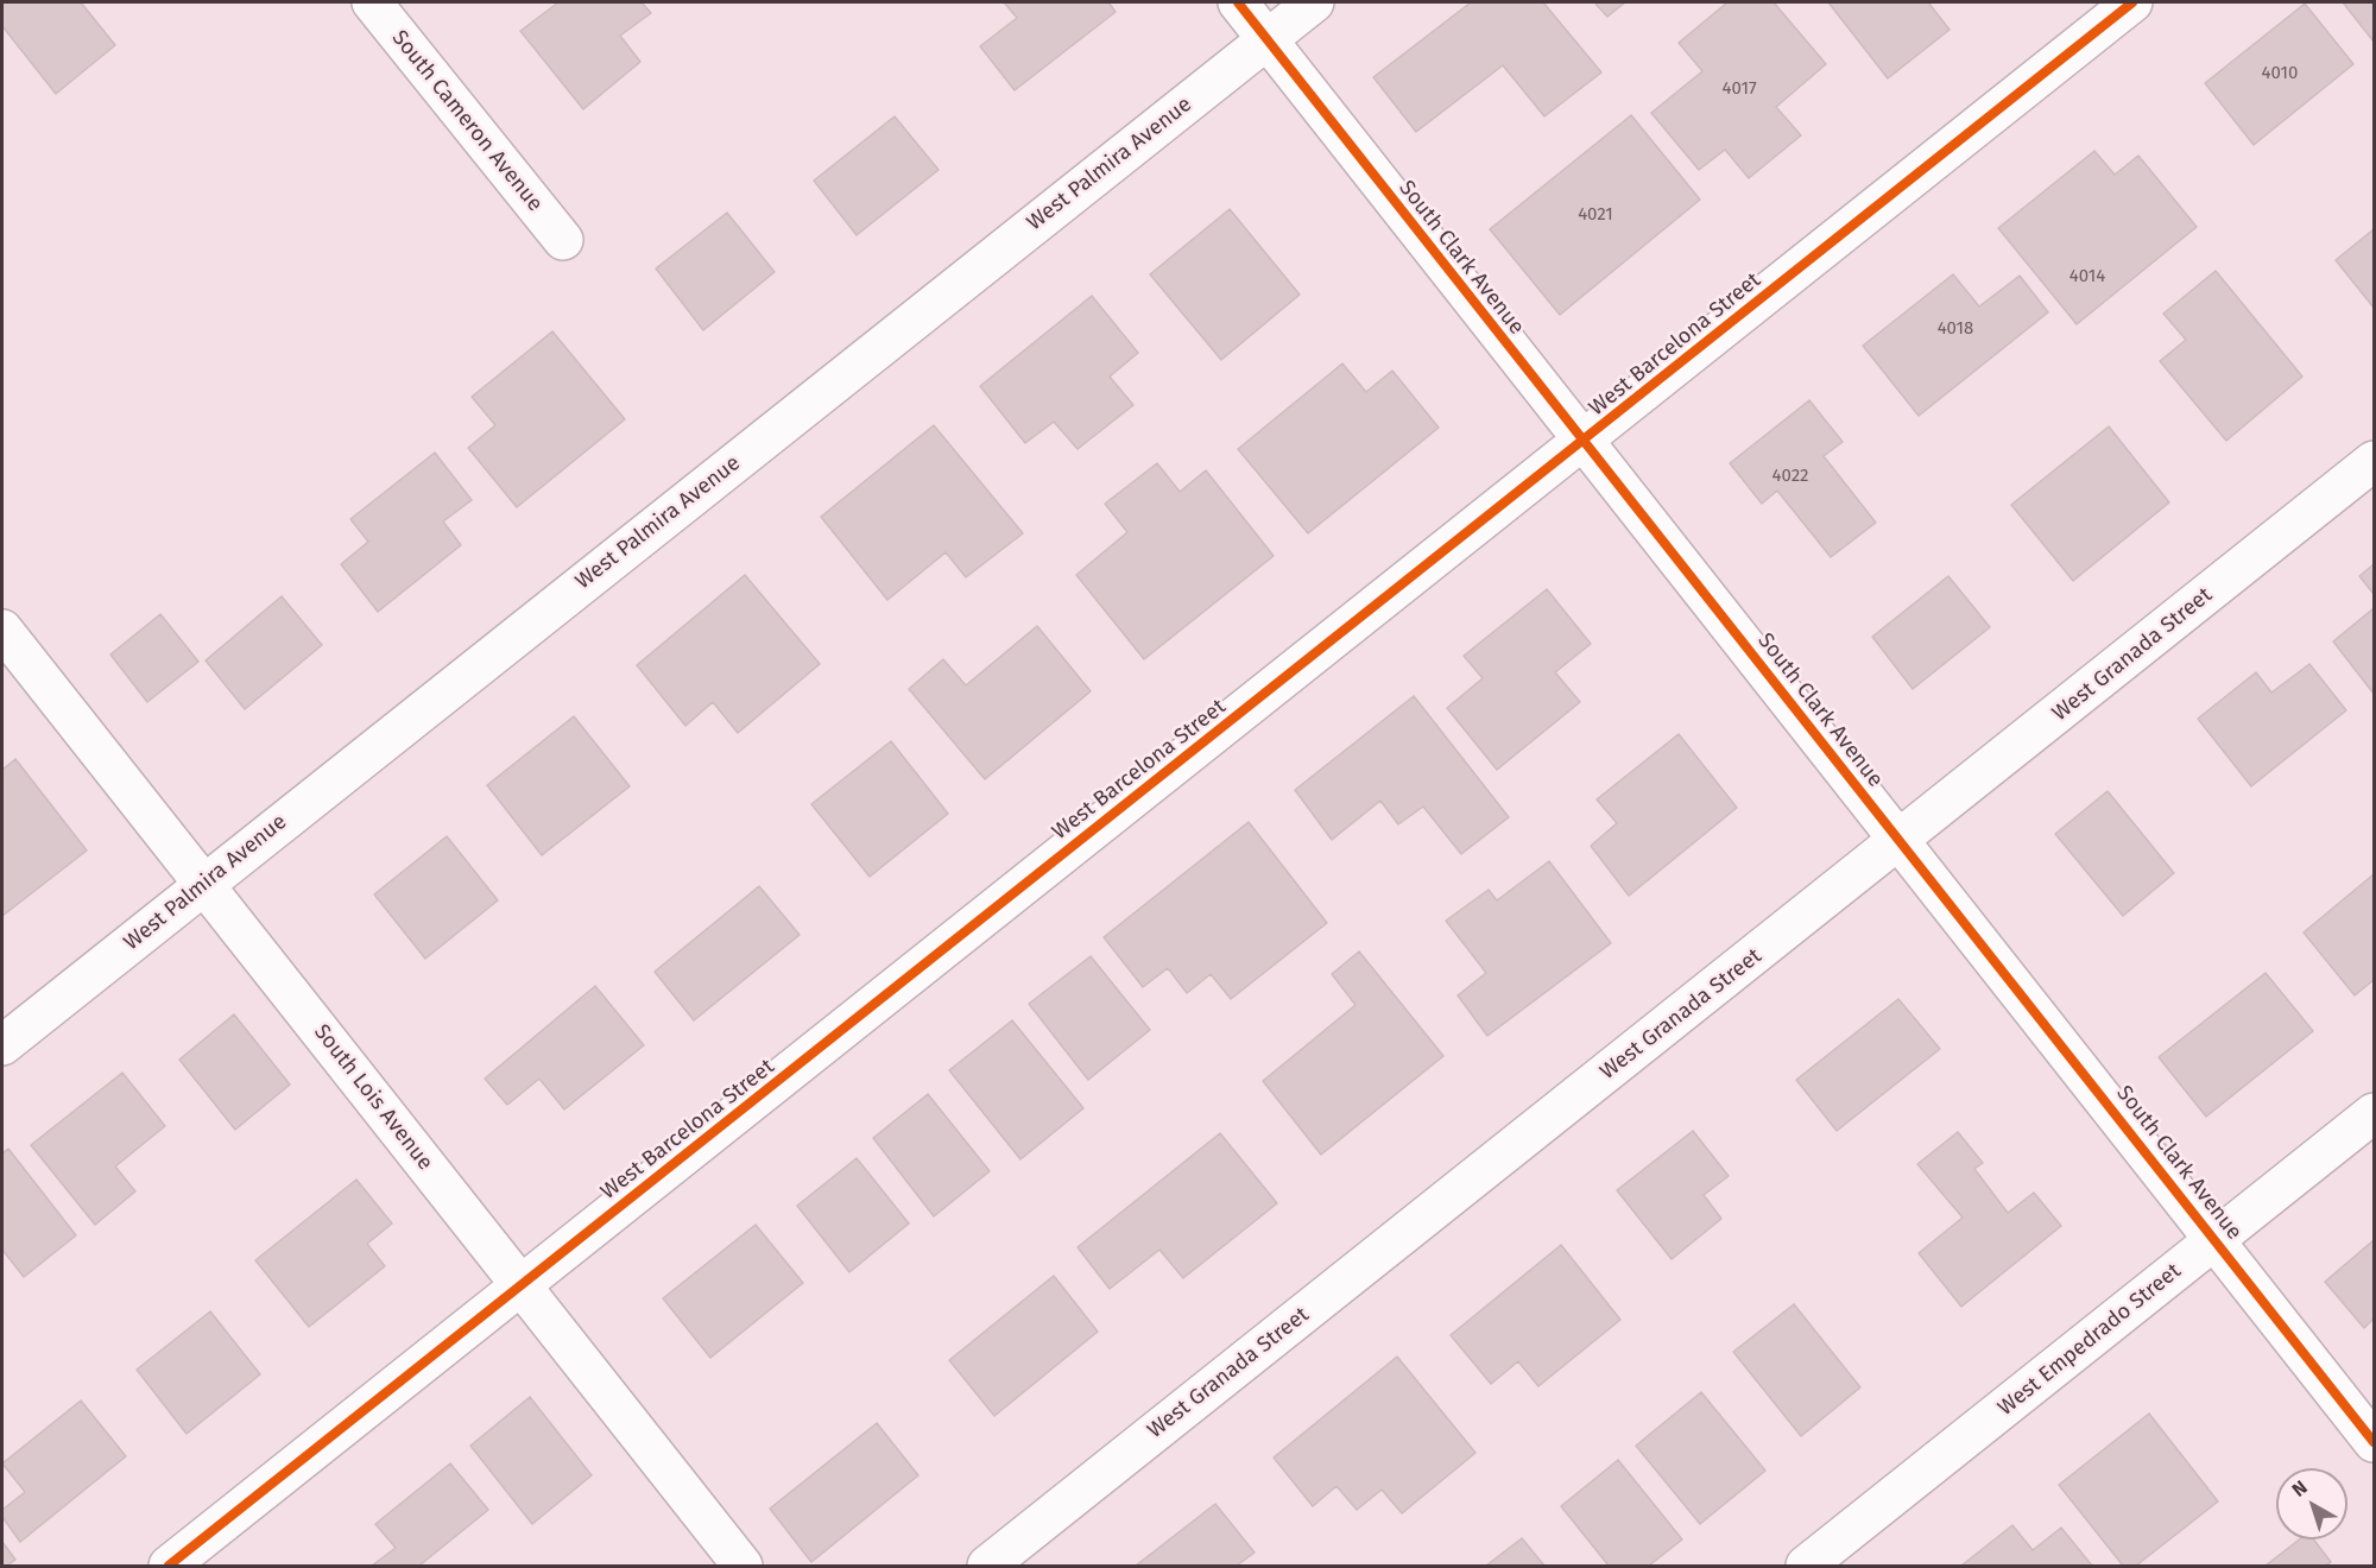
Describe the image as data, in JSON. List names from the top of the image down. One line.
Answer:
{"streets":{"street":["South Cameron Avenue","West Palmira Avenue","South Clark Avenue","West Barcelona Street","West Granada Street","South Lois Avenue","West Empedrado Street"]},"crossings":[["West Palmira Avenue","South Clark Avenue"],["West Palmira Avenue","South Lois Avenue"],["South Clark Avenue","West Barcelona Street"],["South Clark Avenue","West Granada Street"],["South Clark Avenue","West Empedrado Street"],["West Barcelona Street","South Lois Avenue"]],"house_numbers":["4010","4017","4021","4014","4018","4022"],"north":"top left"}
